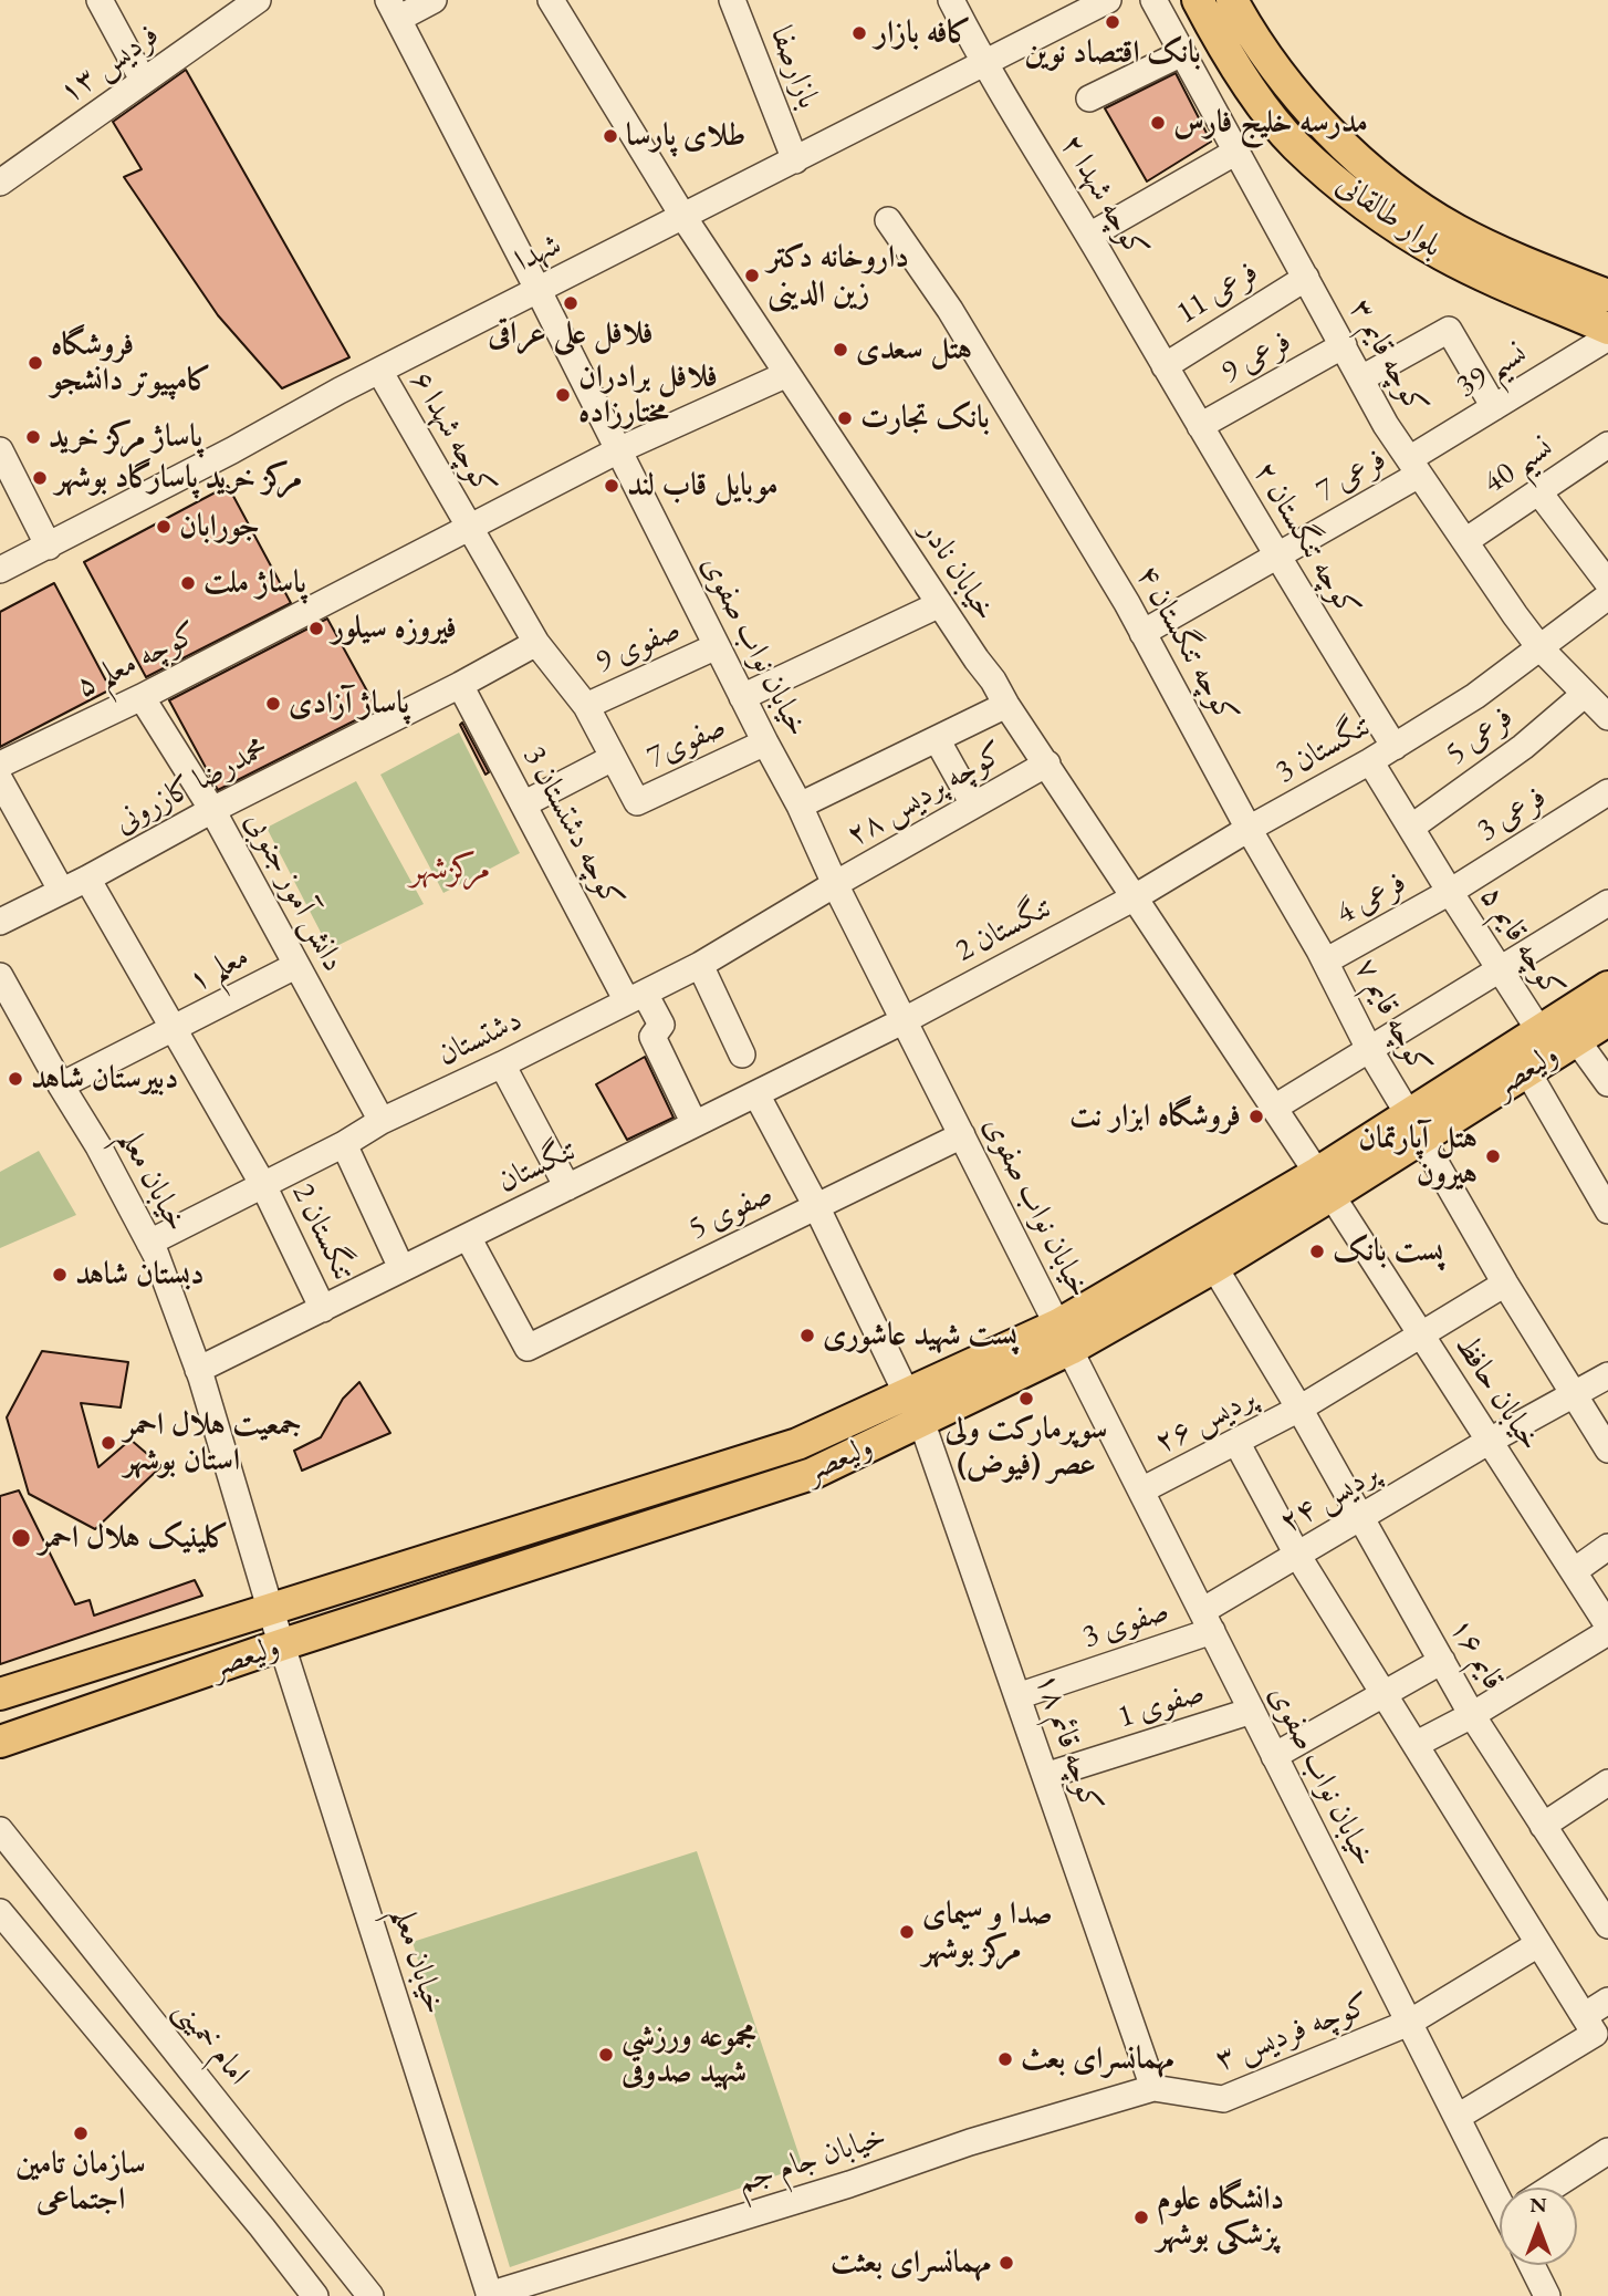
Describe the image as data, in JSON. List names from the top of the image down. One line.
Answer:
{"streets":{"main road":["بلوار طالقانی","ولیعصر"],"street":["فردیس ۱۳","بازارصفا","کوچه شهدا ۲","شهدا","فرعی 11","فرعی 9","کوچه قایم ۳","نسیم 39","کوچه شهدا ۶","نسیم 40","فرعی 7","کوچه تنگستان ۲","خیابان نادر","کوچه تنگستان ۴","صفوی 9","خیابان نواب صفوی","کوچه معلم ۵","فرعی 5","صفوی7","تنگستان 3","محمدرضا کازرونی","کوچه پردیس ۲۸","فرعی 3","کوچه دشتستان 3","دانش آموز جنوبی","فرعی 4","تنگستان 2","کوچه قایم ۵","معلم ۱","کوچه قایم ۷","دشتستان","تنگستان","خیابان معلم","صفوی 5","خیابان حافظ","پردیس ۲۶","پردیس ۲۴","صفوی 3","قایم ۱۶","صفوی 1","کوچه قائم ۱۸","کوچه فردیس ۳","امام خمینی","خیابان جام جم"]},"crossings":[["بازارصفا","شهدا"],["کوچه شهدا ۲","شهدا"],["کوچه شهدا ۲","فرعی 11"],["کوچه شهدا ۲","کوچه تنگستان ۲"],["شهدا","کوچه شهدا ۶"],["شهدا","خیابان نادر"],["شهدا","خیابان نواب صفوی"],["فرعی 11","کوچه قایم ۳"],["فرعی 11","کوچه تنگستان ۲"],["فرعی 9","کوچه قایم ۳"],["فرعی 9","کوچه تنگستان ۲"],["کوچه قایم ۳","نسیم 39"],["کوچه قایم ۳","نسیم 40"],["کوچه قایم ۳","فرعی 7"],["کوچه قایم ۳","فرعی 5"],["کوچه قایم ۳","تنگستان 3"],["نسیم 39","فرعی 7"],["کوچه شهدا ۶","صفوی 9"],["کوچه شهدا ۶","کوچه معلم ۵"],["کوچه شهدا ۶","صفوی7"],["کوچه شهدا ۶","محمدرضا کازرونی"],["فرعی 7","کوچه تنگستان ۲"],["فرعی 7","کوچه تنگستان ۴"],["کوچه تنگستان ۲","تنگستان 3"],["خیابان نادر","کوچه معلم ۵"],["خیابان نادر","تنگستان 3"],["خیابان نادر","کوچه پردیس ۲۸"],["خیابان نادر","تنگستان 2"],["خیابان نادر","ولیعصر"],["خیابان نادر","خیابان حافظ"],["کوچه تنگستان ۴","تنگستان 3"],["کوچه تنگستان ۴","فرعی 4"],["کوچه تنگستان ۴","کوچه قایم ۷"],["صفوی 9","خیابان نواب صفوی"],["خیابان نواب صفوی","کوچه معلم ۵"],["خیابان نواب صفوی","صفوی7"],["خیابان نواب صفوی","کوچه پردیس ۲۸"],["خیابان نواب صفوی","تنگستان 2"],["خیابان نواب صفوی","دشتستان"],["خیابان نواب صفوی","ولیعصر"],["خیابان نواب صفوی","تنگستان"],["خیابان نواب صفوی","صفوی 5"],["خیابان نواب صفوی","پردیس ۲۶"],["خیابان نواب صفوی","پردیس ۲۴"],["خیابان نواب صفوی","صفوی 3"],["خیابان نواب صفوی","صفوی 1"],["خیابان نواب صفوی","کوچه فردیس ۳"],["کوچه معلم ۵","دانش آموز جنوبی"],["فرعی 5","کوچه قایم ۵"],["تنگستان 3","تنگستان 2"],["تنگستان 3","کوچه قایم ۵"],["محمدرضا کازرونی","کوچه دشتستان 3"],["محمدرضا کازرونی","دانش آموز جنوبی"],["محمدرضا کازرونی","تنگستان 2"],["کوچه پردیس ۲۸","دشتستان"],["فرعی 3","فرعی 4"],["فرعی 3","کوچه قایم ۵"],["کوچه دشتستان 3","دشتستان"],["کوچه دشتستان 3","تنگستان"],["دانش آموز جنوبی","معلم ۱"],["دانش آموز جنوبی","دشتستان"],["فرعی 4","کوچه قایم ۵"],["فرعی 4","کوچه قایم ۷"],["تنگستان 2","معلم ۱"],["تنگستان 2","دشتستان"],["تنگستان 2","تنگستان"],["کوچه قایم ۵","ولیعصر"],["معلم ۱","خیابان معلم"],["کوچه قایم ۷","ولیعصر"],["کوچه قایم ۷","پردیس ۲۶"],["کوچه قایم ۷","پردیس ۲۴"],["دشتستان","خیابان معلم"],["ولیعصر","خیابان معلم"],["ولیعصر","خیابان حافظ"],["ولیعصر","قایم ۱۶"],["ولیعصر","کوچه قائم ۱۸"],["تنگستان","خیابان معلم"],["تنگستان","صفوی 5"],["تنگستان","کوچه قائم ۱۸"],["خیابان معلم","خیابان جام جم"],["صفوی 5","کوچه قائم ۱۸"],["خیابان حافظ","پردیس ۲۶"],["خیابان حافظ","پردیس ۲۴"],["پردیس ۲۶","قایم ۱۶"],["پردیس ۲۴","صفوی 3"],["پردیس ۲۴","قایم ۱۶"],["صفوی 3","کوچه قائم ۱۸"],["صفوی 1","کوچه قائم ۱۸"],["کوچه قائم ۱۸","کوچه فردیس ۳"],["کوچه قائم ۱۸","خیابان جام جم"],["کوچه فردیس ۳","خیابان جام جم"]],"districts":["مرکزشهر"],"places":["بانک اقتصاد نوین","کافه بازار","مدرسه خلیج فارس","طلای پارسا","داروخانه دکتر زین الدینی","فلافل علی عراقی","هتل سعدی","فروشگاه کامپیوتر دانشجو","فلافل برادران مختارزاده","بانک تجارت","پاساژ مرکز خرید","مرکز خرید پاسارگاد بوشهر","موبایل قاب لند","جورابان","پاساژ ملت","فیروزه سیلور","پاساژ آزادی","دبیرستان شاهد","فروشگاه ابزار نت","هتل آپارتمان هیرون","پست بانک","دبستان شاهد","پست شهید عاشوری","سوپرمارکت ولی عصر (فیوض)","جمعیت هلال احمر استان بوشهر","کلینیک هلال احمر","صدا و سیمای مرکز بوشهر","مجموعه ورزشی شهید صدوقی","مهمانسرای بعث","سازمان تامین اجتماعی","دانشگاه علوم پزشکی بوشهر","مهمانسرای بعثت"],"north":"top"}
